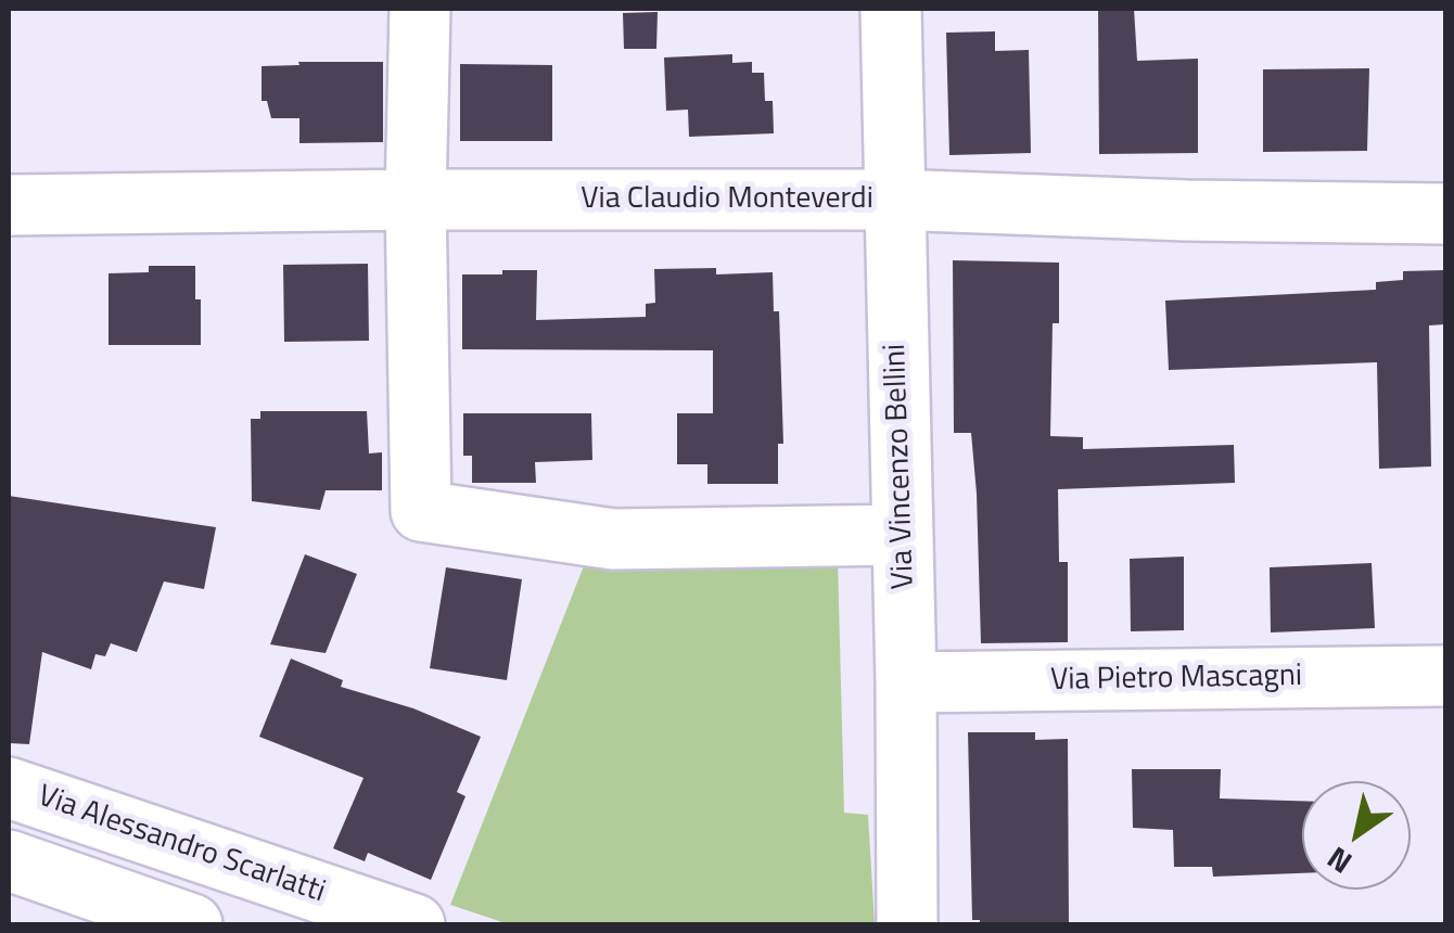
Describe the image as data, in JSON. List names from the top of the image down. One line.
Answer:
{"streets":{"street":["Via Claudio Monteverdi","Via Vincenzo Bellini","Via Pietro Mascagni","Via Alessandro Scarlatti"]},"crossings":[["Via Claudio Monteverdi","Via Vincenzo Bellini"],["Via Vincenzo Bellini","Via Pietro Mascagni"]],"north":"bottom left"}
